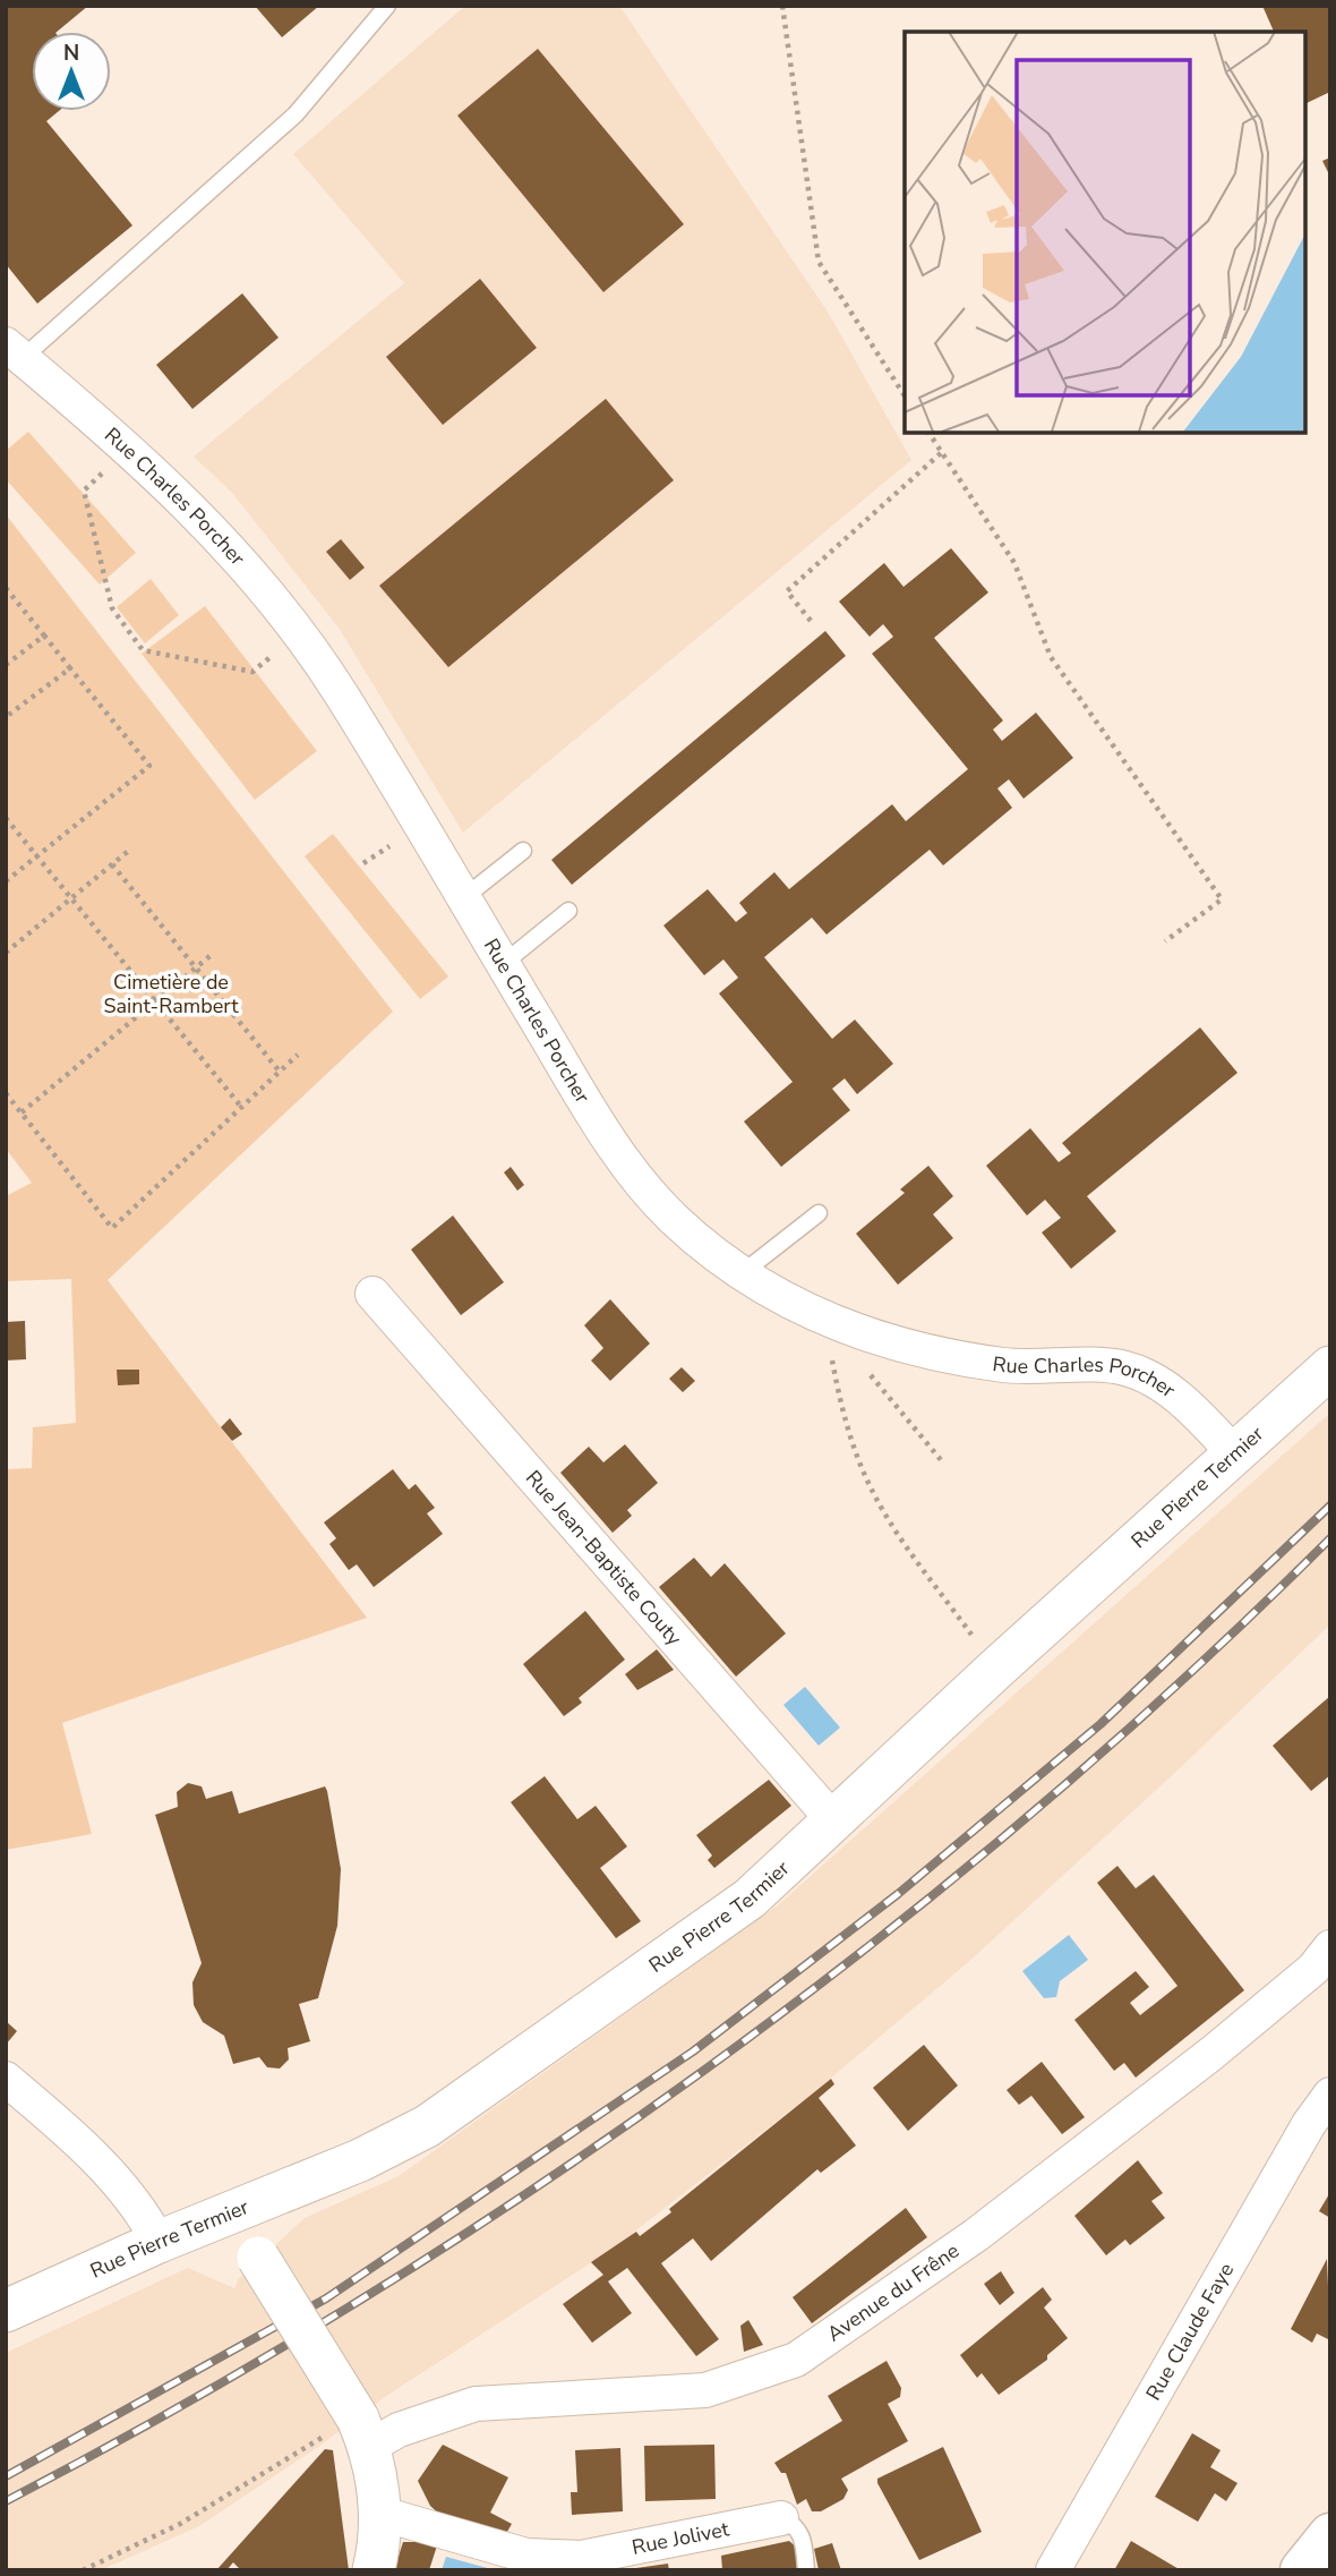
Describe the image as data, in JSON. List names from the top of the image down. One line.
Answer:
{"streets":{"street":["Rue Charles Porcher","Rue Pierre Termier","Rue Jean-Baptiste Couty","Avenue du Frêne","Rue Claude Faye","Rue Jolivet"]},"crossings":[["Rue Charles Porcher","Rue Pierre Termier"],["Rue Pierre Termier","Rue Jean-Baptiste Couty"]],"parks":["Cimetière de Saint-Rambert"],"north":"top"}
